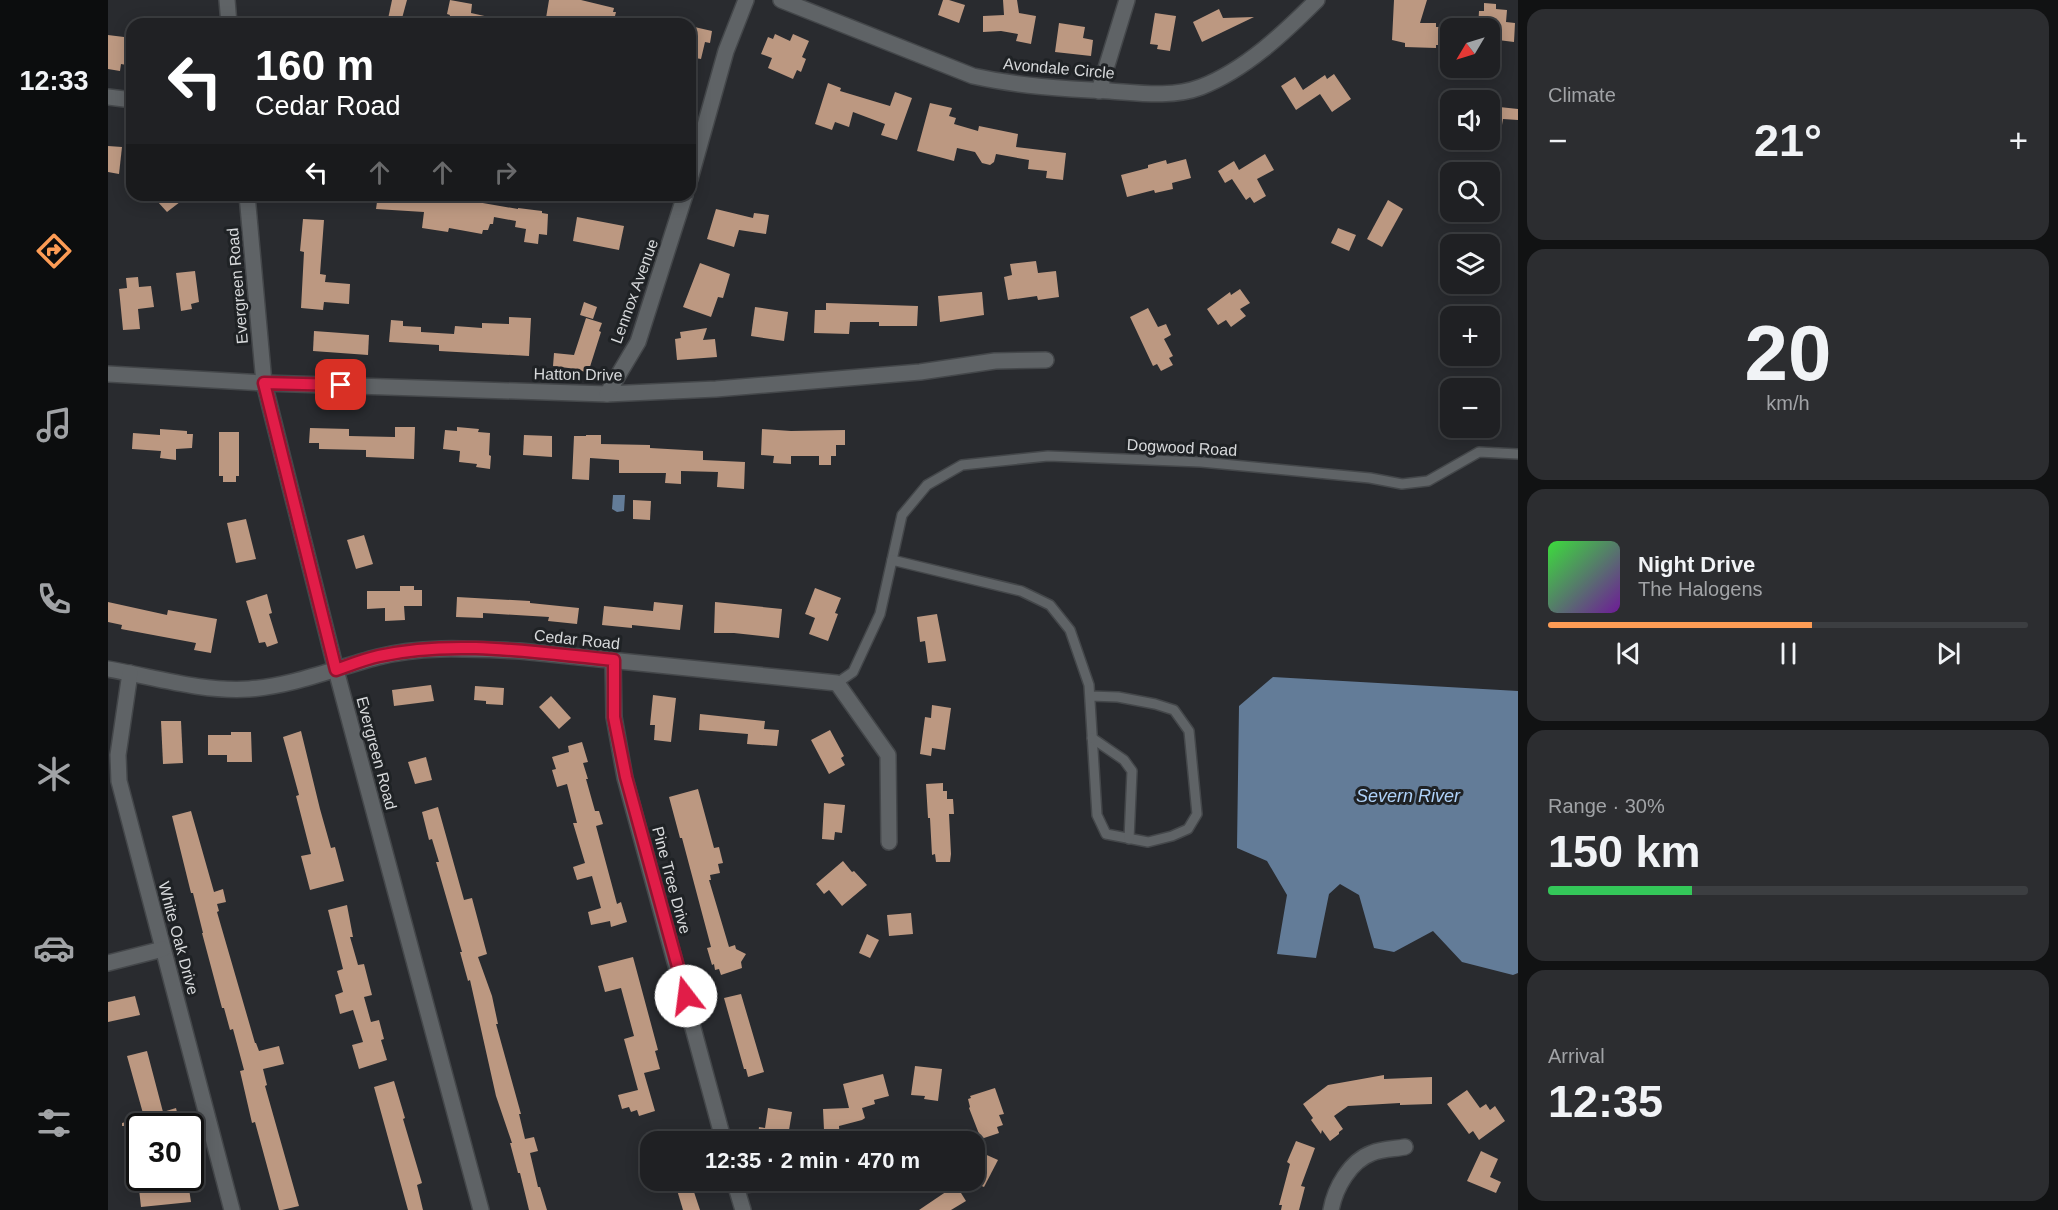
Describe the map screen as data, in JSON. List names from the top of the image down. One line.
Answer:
{"streets":{"street":["Avondale Circle","Evergreen Road","Lennox Avenue","Hatton Drive","Cedar Road","Pine Tree Drive","White Oak Drive"],"lane":["Dogwood Road"]},"crossings":[["Evergreen Road","Hatton Drive"],["Evergreen Road","Cedar Road"],["Lennox Avenue","Hatton Drive"],["Dogwood Road","Cedar Road"],["Cedar Road","Pine Tree Drive"],["Cedar Road","White Oak Drive"]],"water":["Severn River"],"north":"bottom left","page":{"tabs":"12:33","tile":["Climate",["20","km/h"],["Range · 30%","150 km"],["Arrival","12:35"]],"map_buttons":["+","−"],"turn":["160 m","Cedar Road"],"heat":["−","21°","+"],"song":["Night Drive","The Halogens"],"limit":"30","trip":"12:35 · 2 min · 470 m"}}
